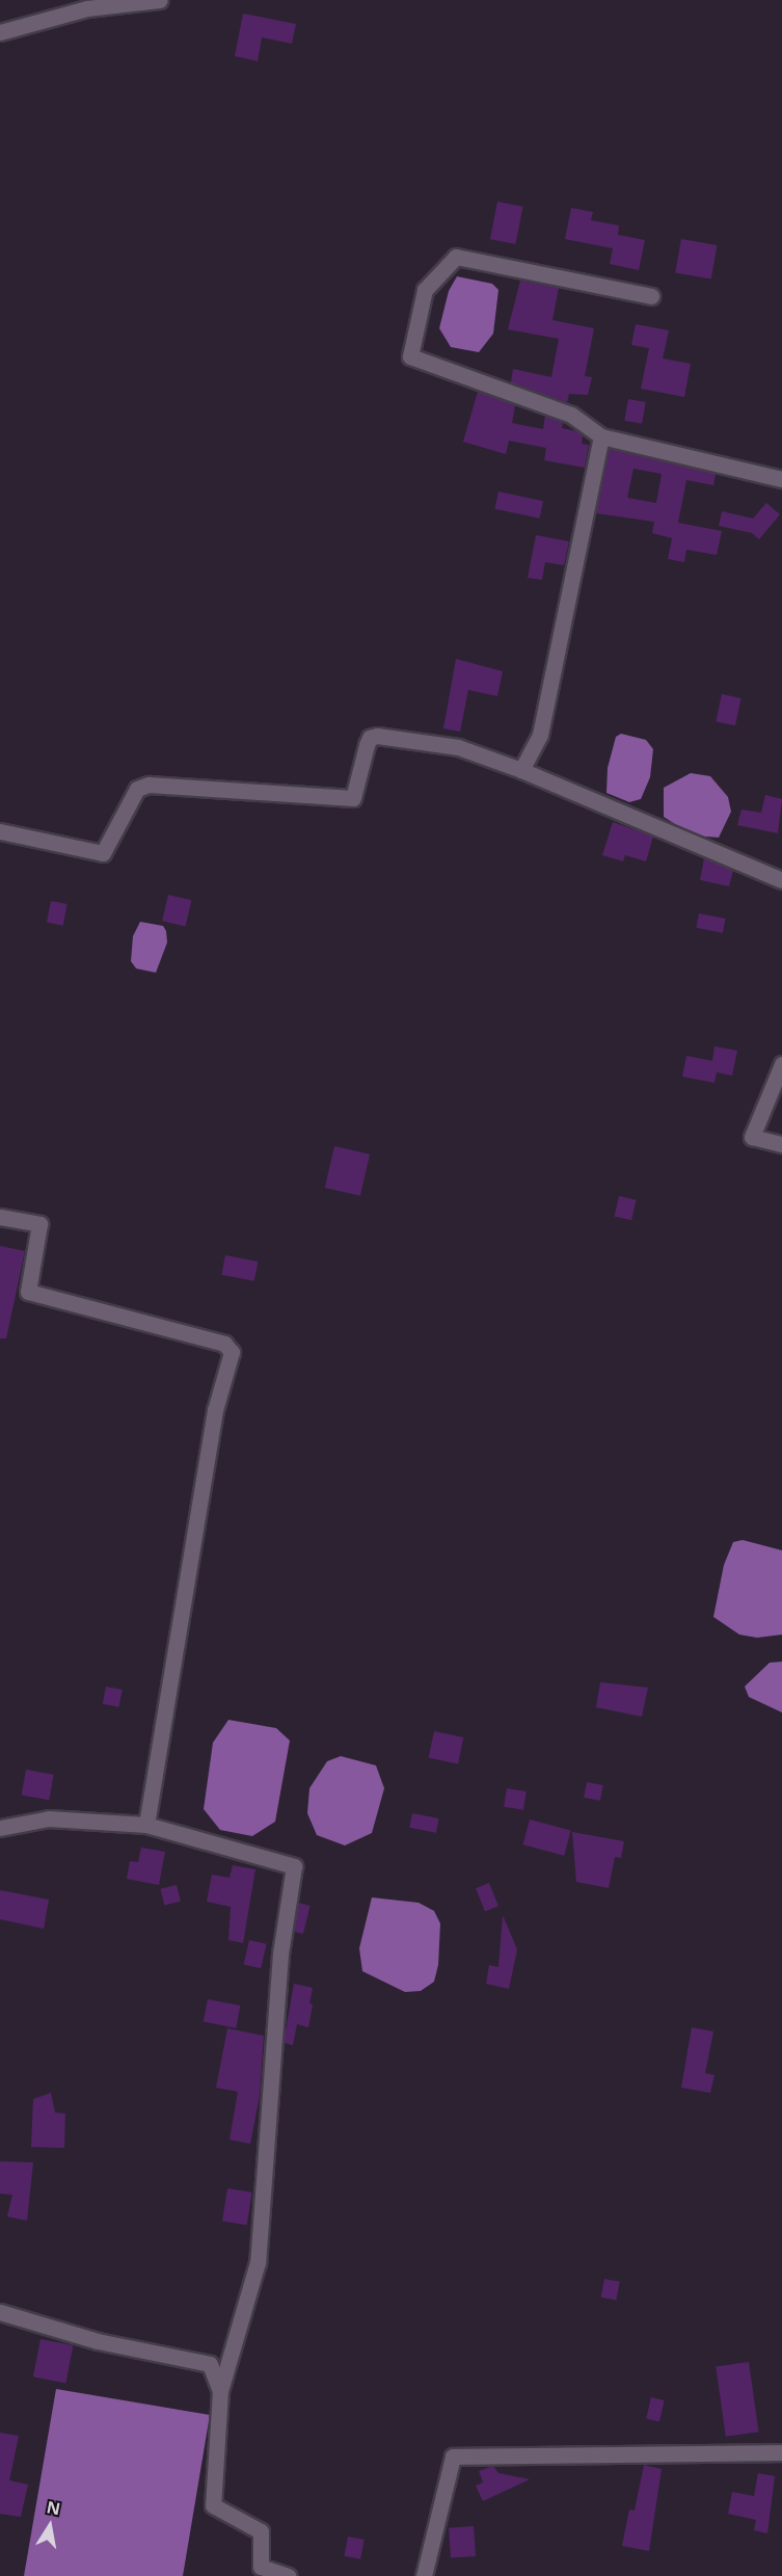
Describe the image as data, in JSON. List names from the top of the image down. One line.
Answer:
{"north":"top"}
